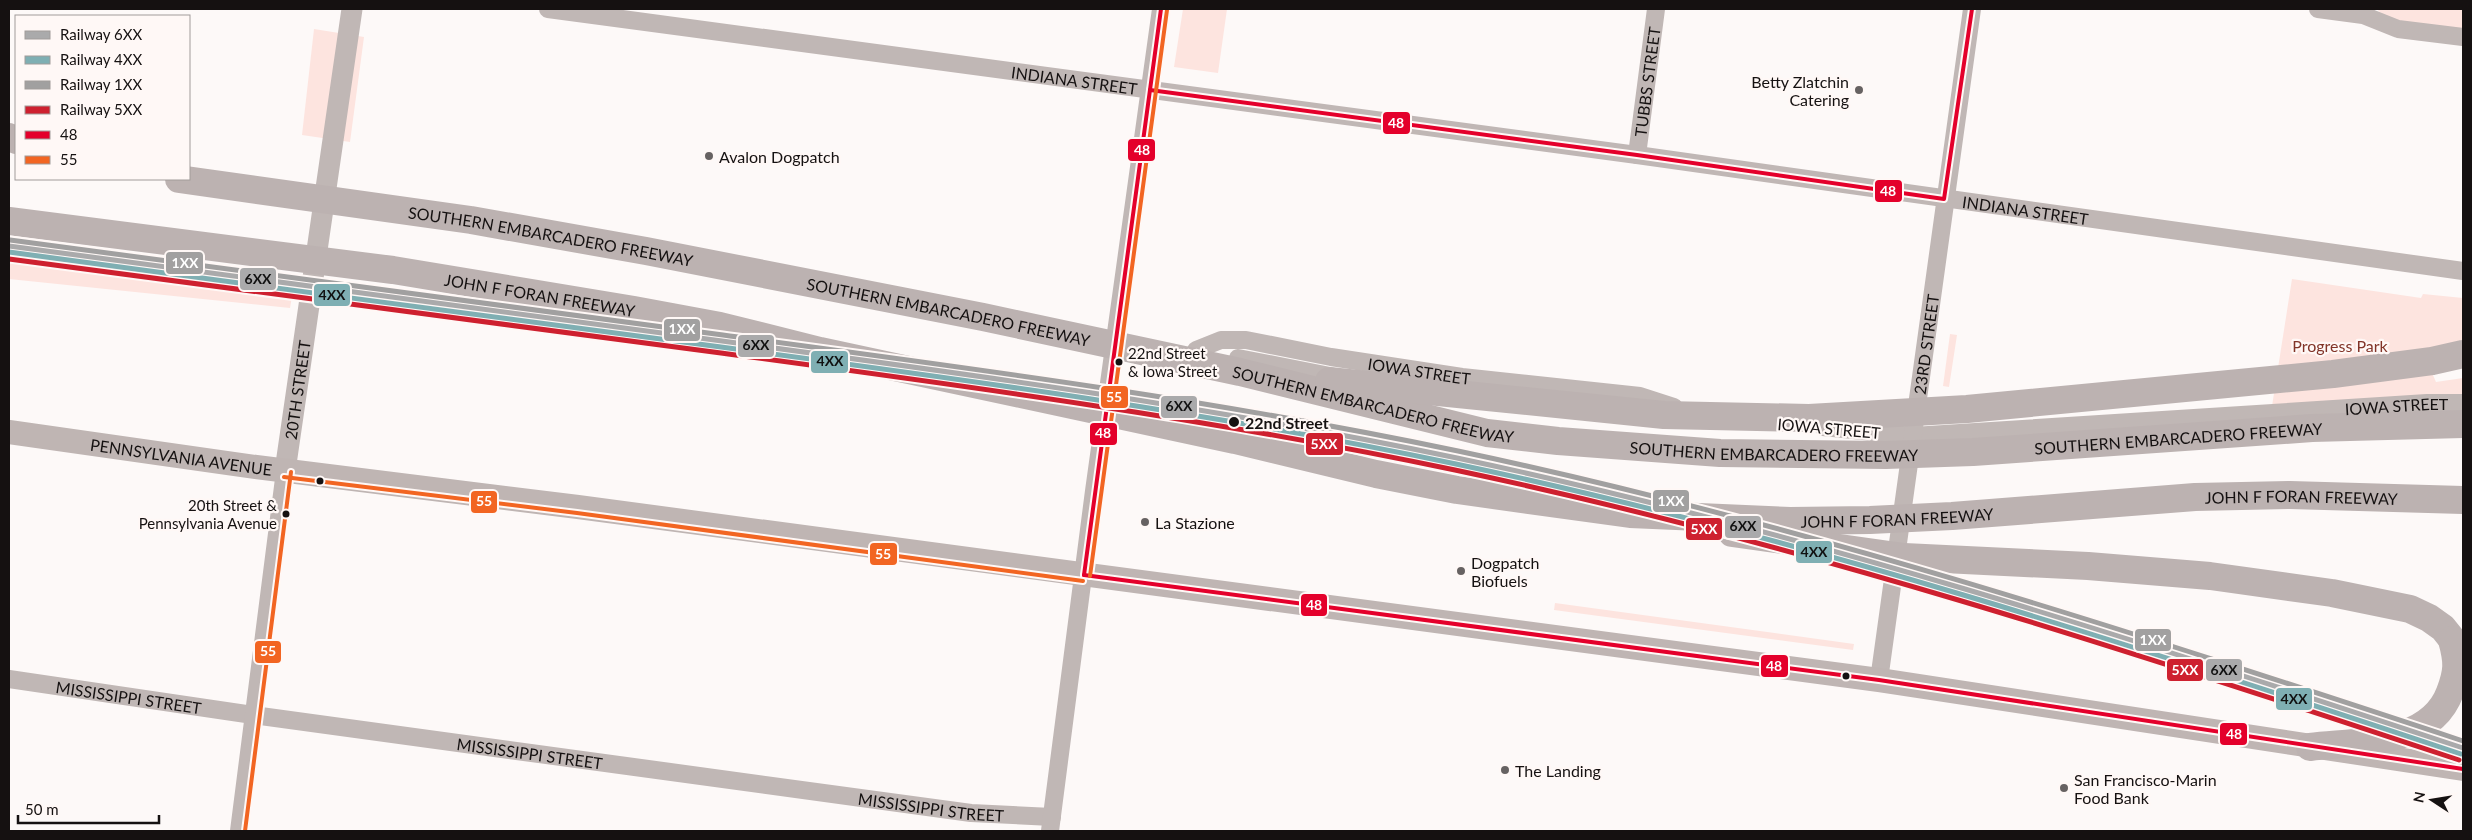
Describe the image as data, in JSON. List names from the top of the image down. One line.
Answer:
{"streets":{"highway":["SOUTHERN EMBARCADERO FREEWAY","JOHN F FORAN FREEWAY"],"main road":["PENNSYLVANIA AVENUE"],"street":["INDIANA STREET","TUBBS STREET","23RD STREET","IOWA STREET","20TH STREET","MISSISSIPPI STREET"]},"crossings":[["INDIANA STREET","TUBBS STREET"],["INDIANA STREET","23RD STREET"],["23RD STREET","IOWA STREET"],["23RD STREET","PENNSYLVANIA AVENUE"],["20TH STREET","PENNSYLVANIA AVENUE"],["20TH STREET","MISSISSIPPI STREET"]],"parks":["Progress Park"],"places":["Betty Zlatchin Catering","Avalon Dogpatch","22nd Street & Iowa Street","22nd Street","20th Street & Pennsylvania Avenue","La Stazione","Dogpatch Biofuels","The Landing","San Francisco-Marin Food Bank"],"lines":["transit line 48","transit line 55","rail line 1XX","rail line 6XX","rail line 4XX","rail line 5XX"],"legend":["Railway 6XX","Railway 4XX","Railway 1XX","Railway 5XX","48","55"],"scale_bar":"50 m","north":"left"}
